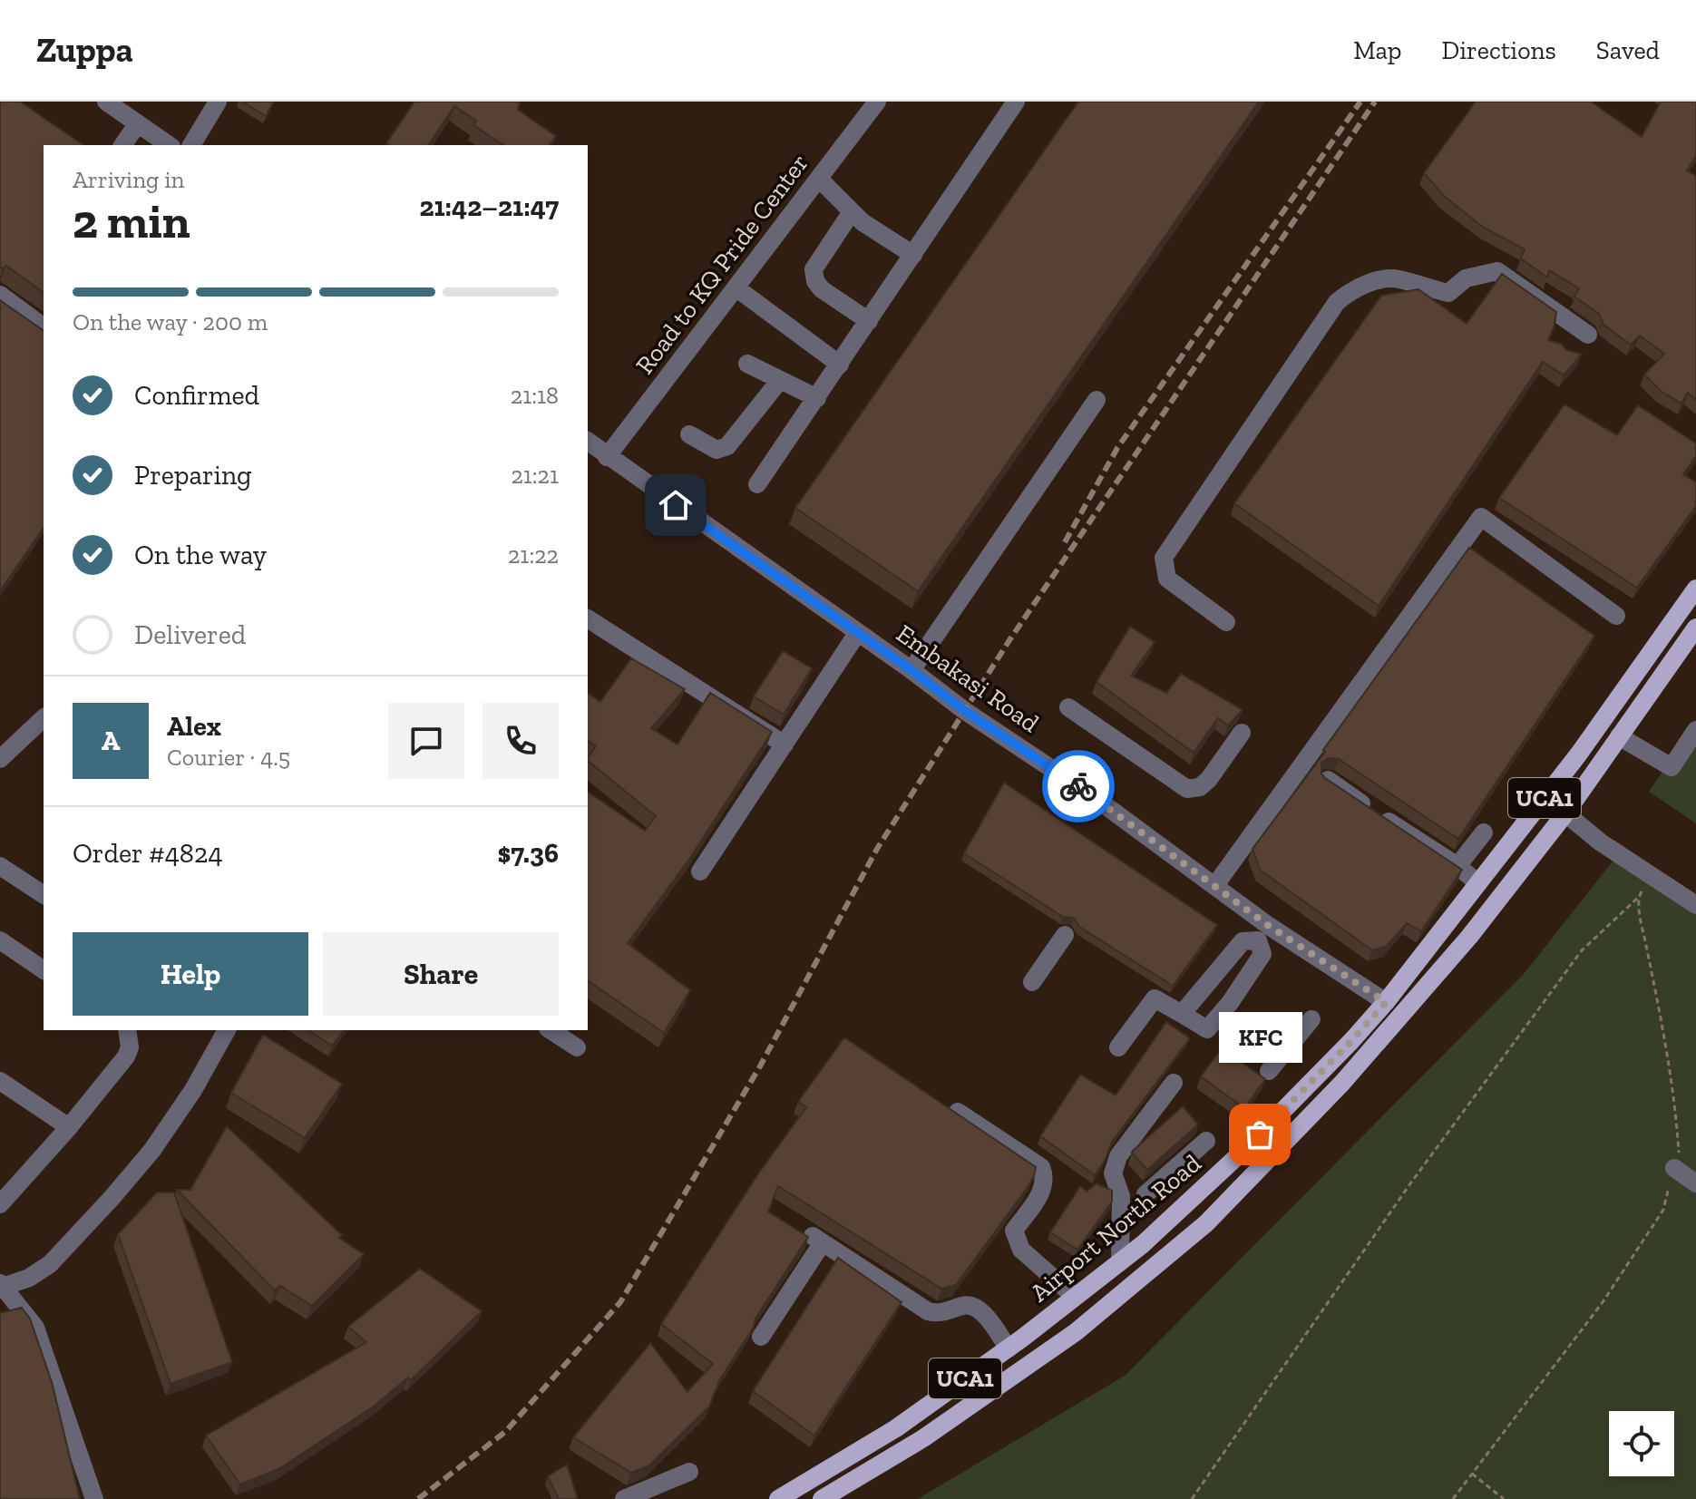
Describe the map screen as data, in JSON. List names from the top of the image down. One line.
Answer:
{"streets":{"main road":["UCA1","Airport North Road"],"street":["Road to KQ Pride Center","Embakasi Road"]},"crossings":[["Road to KQ Pride Center","Embakasi Road"],["Embakasi Road","Airport North Road"]],"places":["KFC"],"page":{"header":"Zuppa","nav":["Map","Directions","Saved"],"heading":["2 min","Arriving in","21:42–21:47"],"panel":["Alex","Courier · 4.5","Order #4824","$7.36"],"bar":"On the way · 200 m","list":[["Confirmed","21:18"],["Preparing","21:21"],["On the way","21:22"],"Delivered"],"round":"A","buttons":["Help","Share"],"bubble":"KFC"}}
